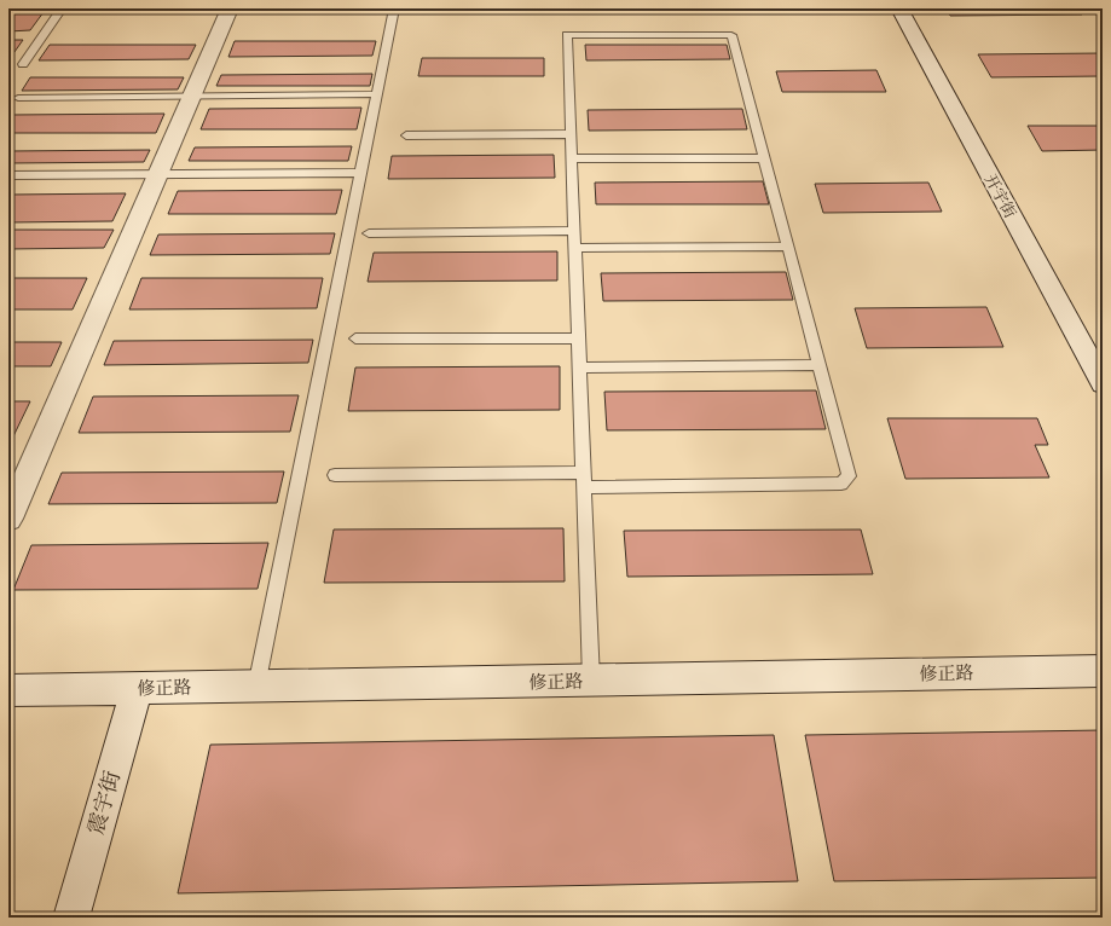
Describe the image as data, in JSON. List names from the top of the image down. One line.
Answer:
{"streets":{"street":["开宇街","修正路","震宇街"]},"crossings":[["修正路","震宇街"]]}
